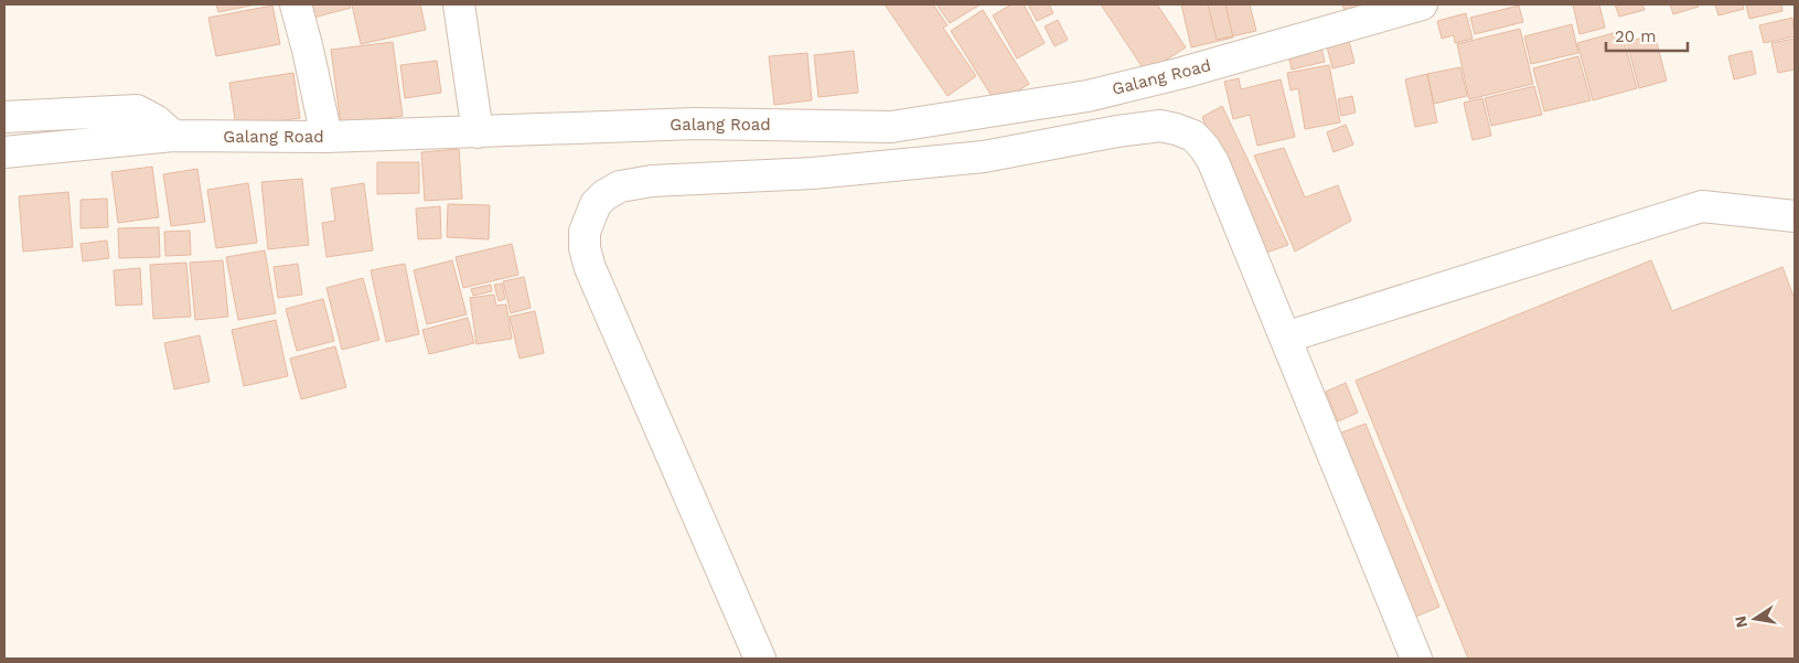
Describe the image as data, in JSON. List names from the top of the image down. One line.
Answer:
{"streets":{"street":["Galang Road"]},"scale_bar":"20 m","north":"left"}
